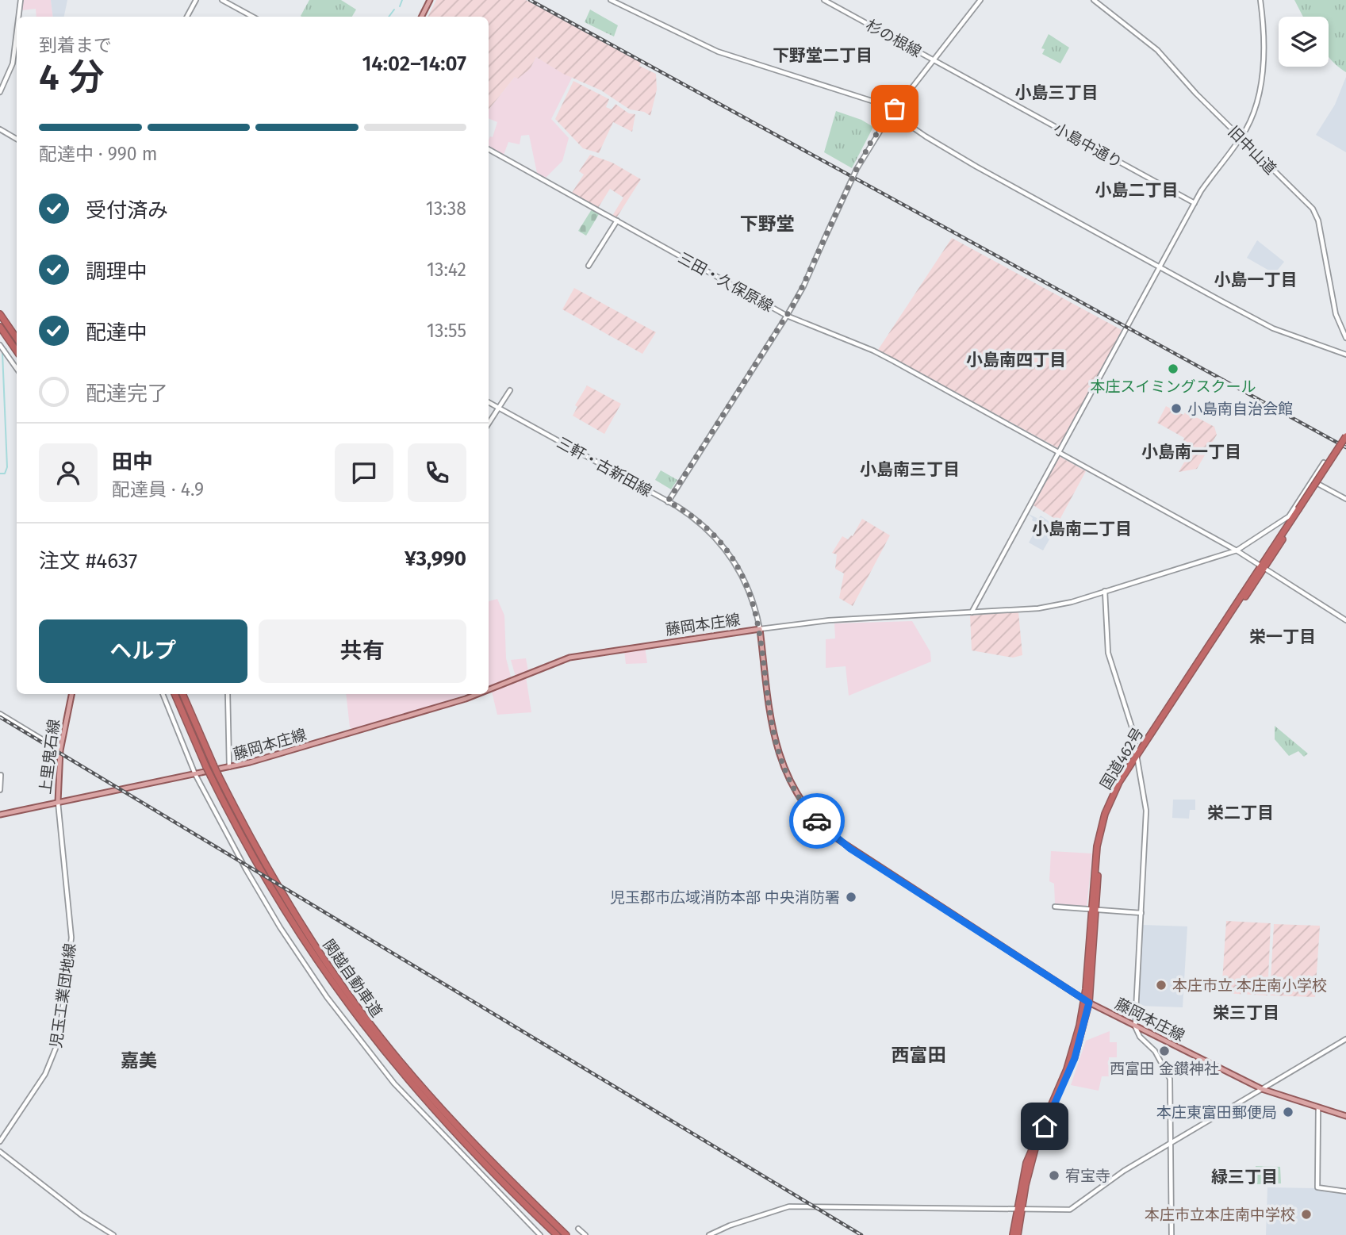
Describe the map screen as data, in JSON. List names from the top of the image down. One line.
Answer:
{"streets":{"highway":["国道462号","関越自動車道"],"main road":["藤岡本庄線","上里鬼石線"],"street":["杉の根線","小島中通り","旧中山道","三田・久保原線","三軒・古新田線","児玉工業団地線"]},"crossings":[["杉の根線","小島中通り"],["三田・久保原線","国道462号"],["三軒・古新田線","藤岡本庄線"],["藤岡本庄線","上里鬼石線"],["藤岡本庄線","国道462号"],["藤岡本庄線","児玉工業団地線"],["上里鬼石線","児玉工業団地線"]],"districts":["下野堂二丁目","小島三丁目","小島二丁目","下野堂","小島一丁目","小島南四丁目","小島南一丁目","小島南三丁目","小島南二丁目","栄一丁目","栄二丁目","栄三丁目","西富田","嘉美","緑三丁目"],"places":["本庄スイミングスクール","小島南自治会館","児玉郡市広域消防本部 中央消防署","本庄市立 本庄南小学校","西富田 金鑚神社","本庄東富田郵便局","宥宝寺","本庄市立本庄南中学校"],"page":{"heading":["4 分","到着まで","14:02–14:07"],"panel":["田中","配達員 · 4.9","注文 #4637","¥3,990"],"bar":"配達中 · 990 m","list":[["受付済み","13:38"],["調理中","13:42"],["配達中","13:55"],"配達完了"],"buttons":["ヘルプ","共有"]}}
